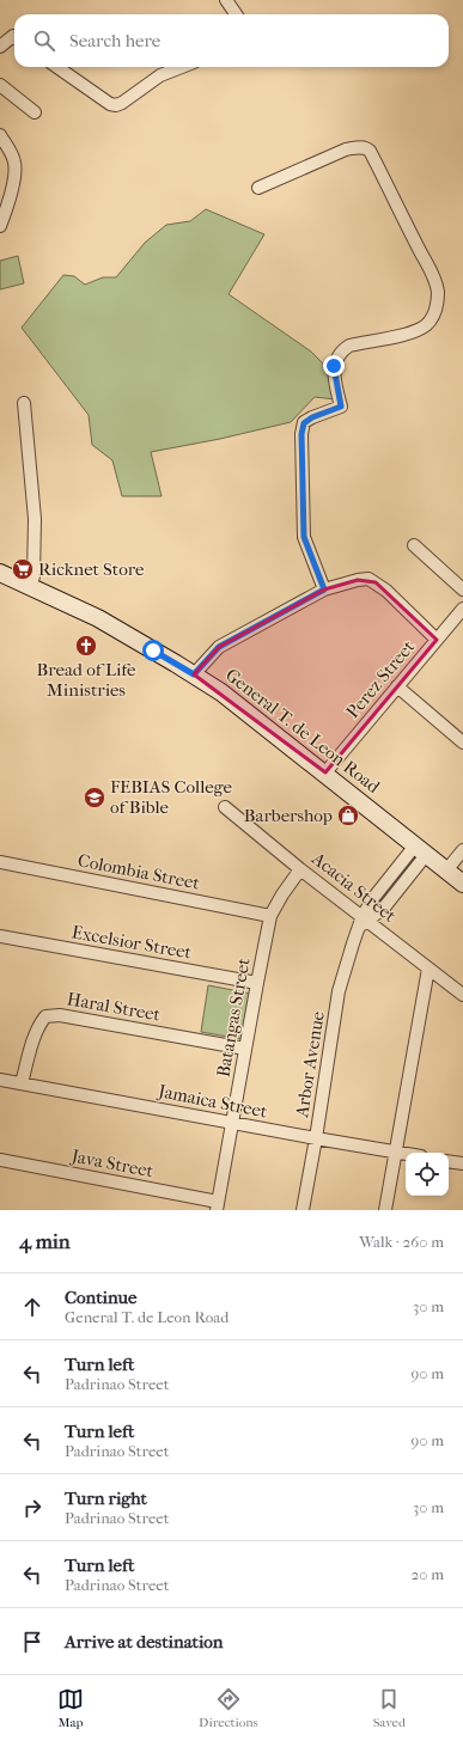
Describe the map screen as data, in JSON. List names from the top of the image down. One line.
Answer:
{"streets":{"main road":["General T. de Leon Road"],"street":["Perez Street","Colombia Street","Acacia Street","Excelsior Street","Haral Street","Batangas Street","Arbor Avenue","Jamaica Street","Java Street"]},"crossings":[["Perez Street","General T. de Leon Road"],["General T. de Leon Road","Arbor Avenue"],["Colombia Street","Batangas Street"],["Acacia Street","Batangas Street"],["Acacia Street","Arbor Avenue"],["Excelsior Street","Batangas Street"],["Haral Street","Batangas Street"],["Haral Street","Jamaica Street"],["Batangas Street","Jamaica Street"],["Batangas Street","Java Street"],["Arbor Avenue","Jamaica Street"]],"places":{"supermarket":["Ricknet Store"],"church":["Bread of Life Ministries"],"school or university":["FEBIAS College of Bible"],"shop":["Barbershop"]},"page":{"search":"Search here","heading":["4 min","Walk · 260 m"],"list":[["Continue","General T. de Leon Road","30 m"],["Turn left","Padrinao Street","90 m"],["Turn left","Padrinao Street","90 m"],["Turn right","Padrinao Street","30 m"],["Turn left","Padrinao Street","20 m"],"Arrive at destination"],"nav":["Map","Directions","Saved"]}}
